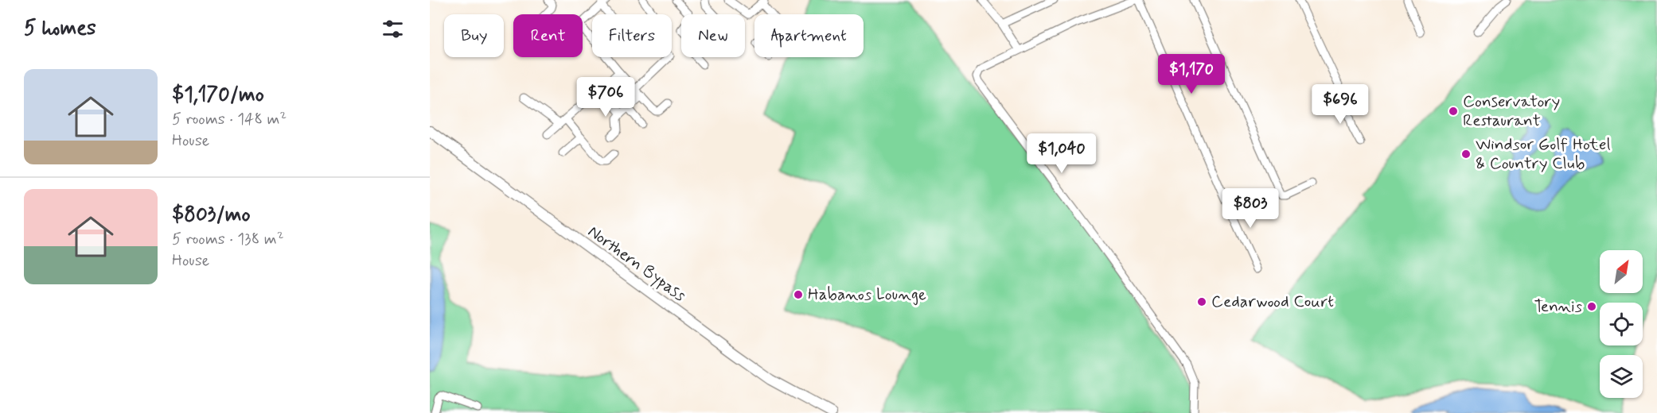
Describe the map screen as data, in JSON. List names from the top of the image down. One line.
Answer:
{"streets":{"main road":["Northern Bypass"]},"places":["Conservatory Restaurant","Windsor Golf Hotel & Country Club","Habanos Lounge","Cedarwood Court","Tennis"],"north":"top right","page":{"heading":"5 homes","chip":["Buy","Rent","Filters","New","Apartment"],"price":["$1,170","$706","$696","$1,040","$803"],"list":[{"name":"$1,170/mo","note":"5 rooms · 148 m² · House"},{"name":"$803/mo","note":"5 rooms · 138 m² · House"}]}}
